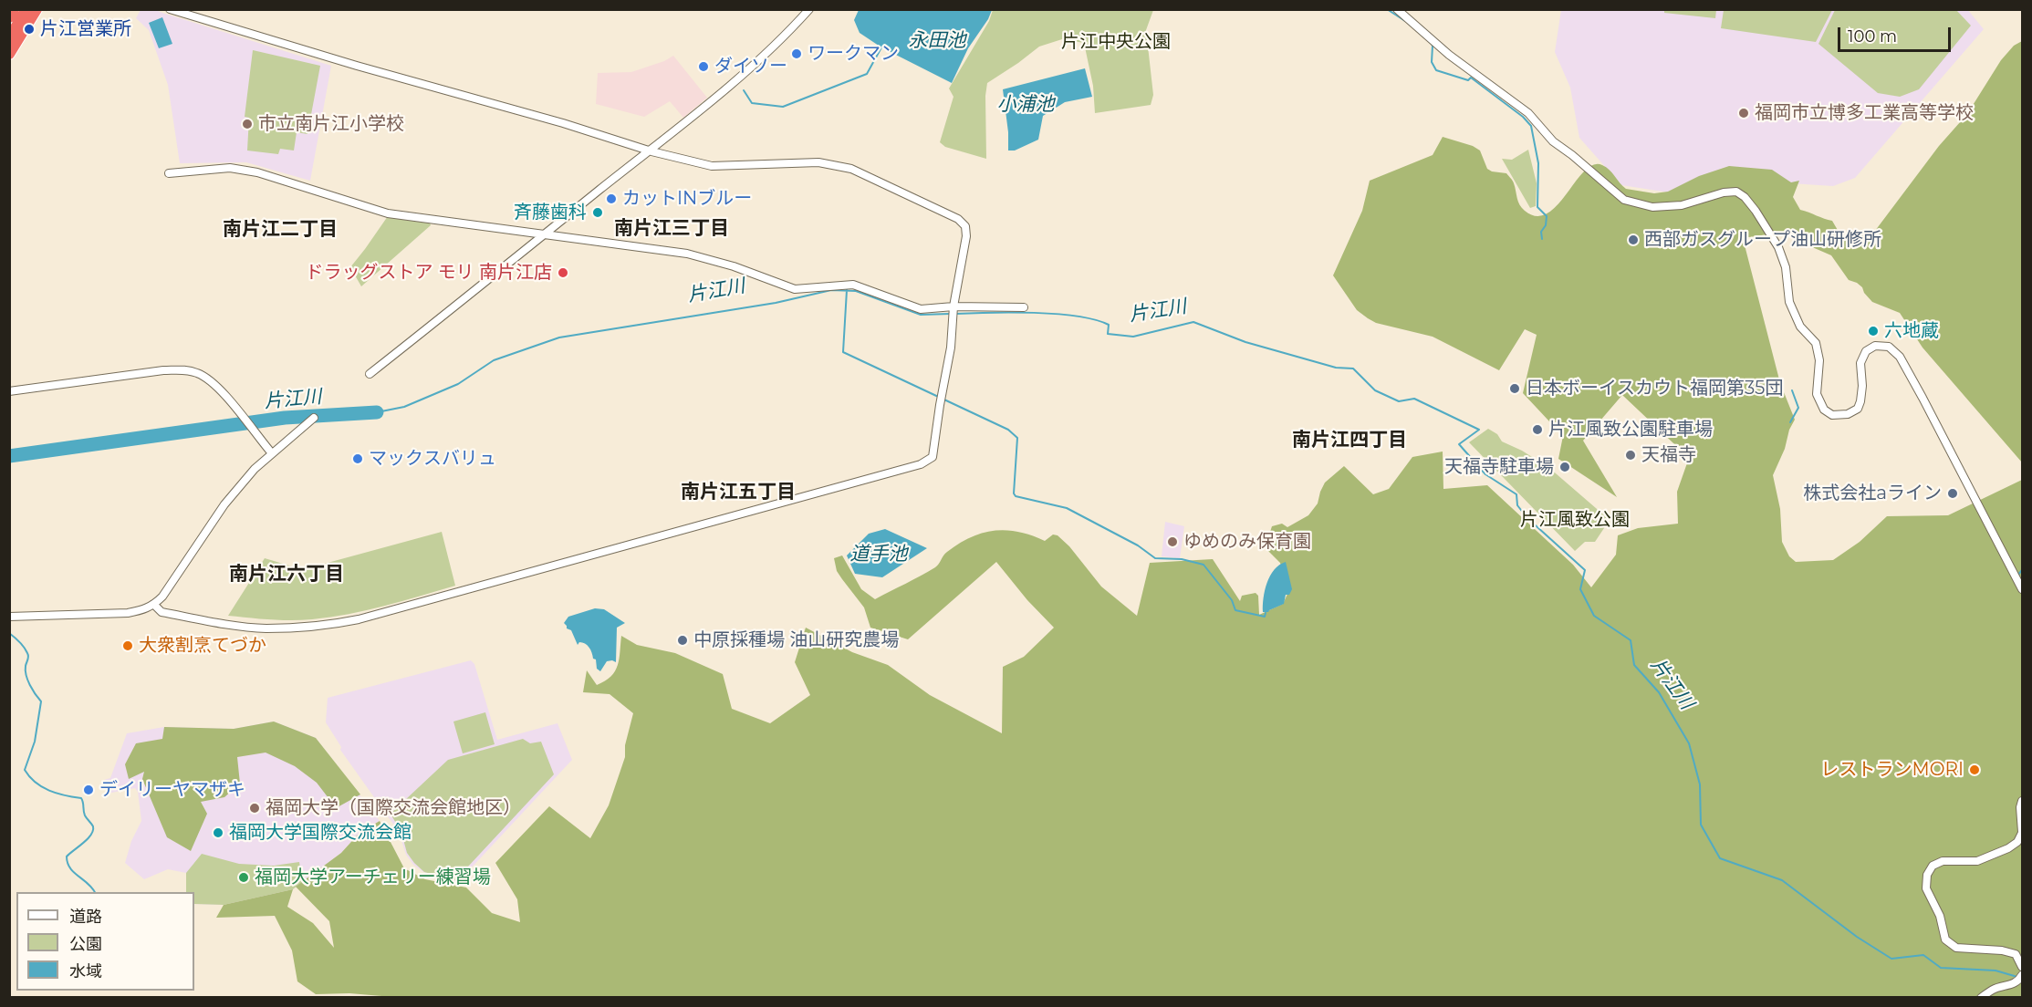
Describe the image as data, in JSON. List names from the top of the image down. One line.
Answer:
{"districts":["南片江三丁目","南片江二丁目","南片江四丁目","南片江五丁目","南片江六丁目"],"water":["永田池","小浦池","片江川","道手池"],"parks":["片江中央公園","片江風致公園"],"places":["片江営業所","ワークマン","ダイソー","福岡市立博多工業高等学校","市立南片江小学校","カットINブルー","斉藤歯科","西部ガスグループ油山研修所","ドラッグストア モリ 南片江店","六地蔵","日本ボーイスカウト福岡第35団","片江風致公園駐車場","天福寺","マックスバリュ","天福寺駐車場","株式会社aライン","ゆめのみ保育園","中原採種場 油山研究農場","大衆割烹てづか","レストランMORI","デイリーヤマザキ","福岡大学（国際交流会館地区）","福岡大学国際交流会館","福岡大学アーチェリー練習場"],"legend":["道路","公園","水域"],"scale_bar":"100 m"}
